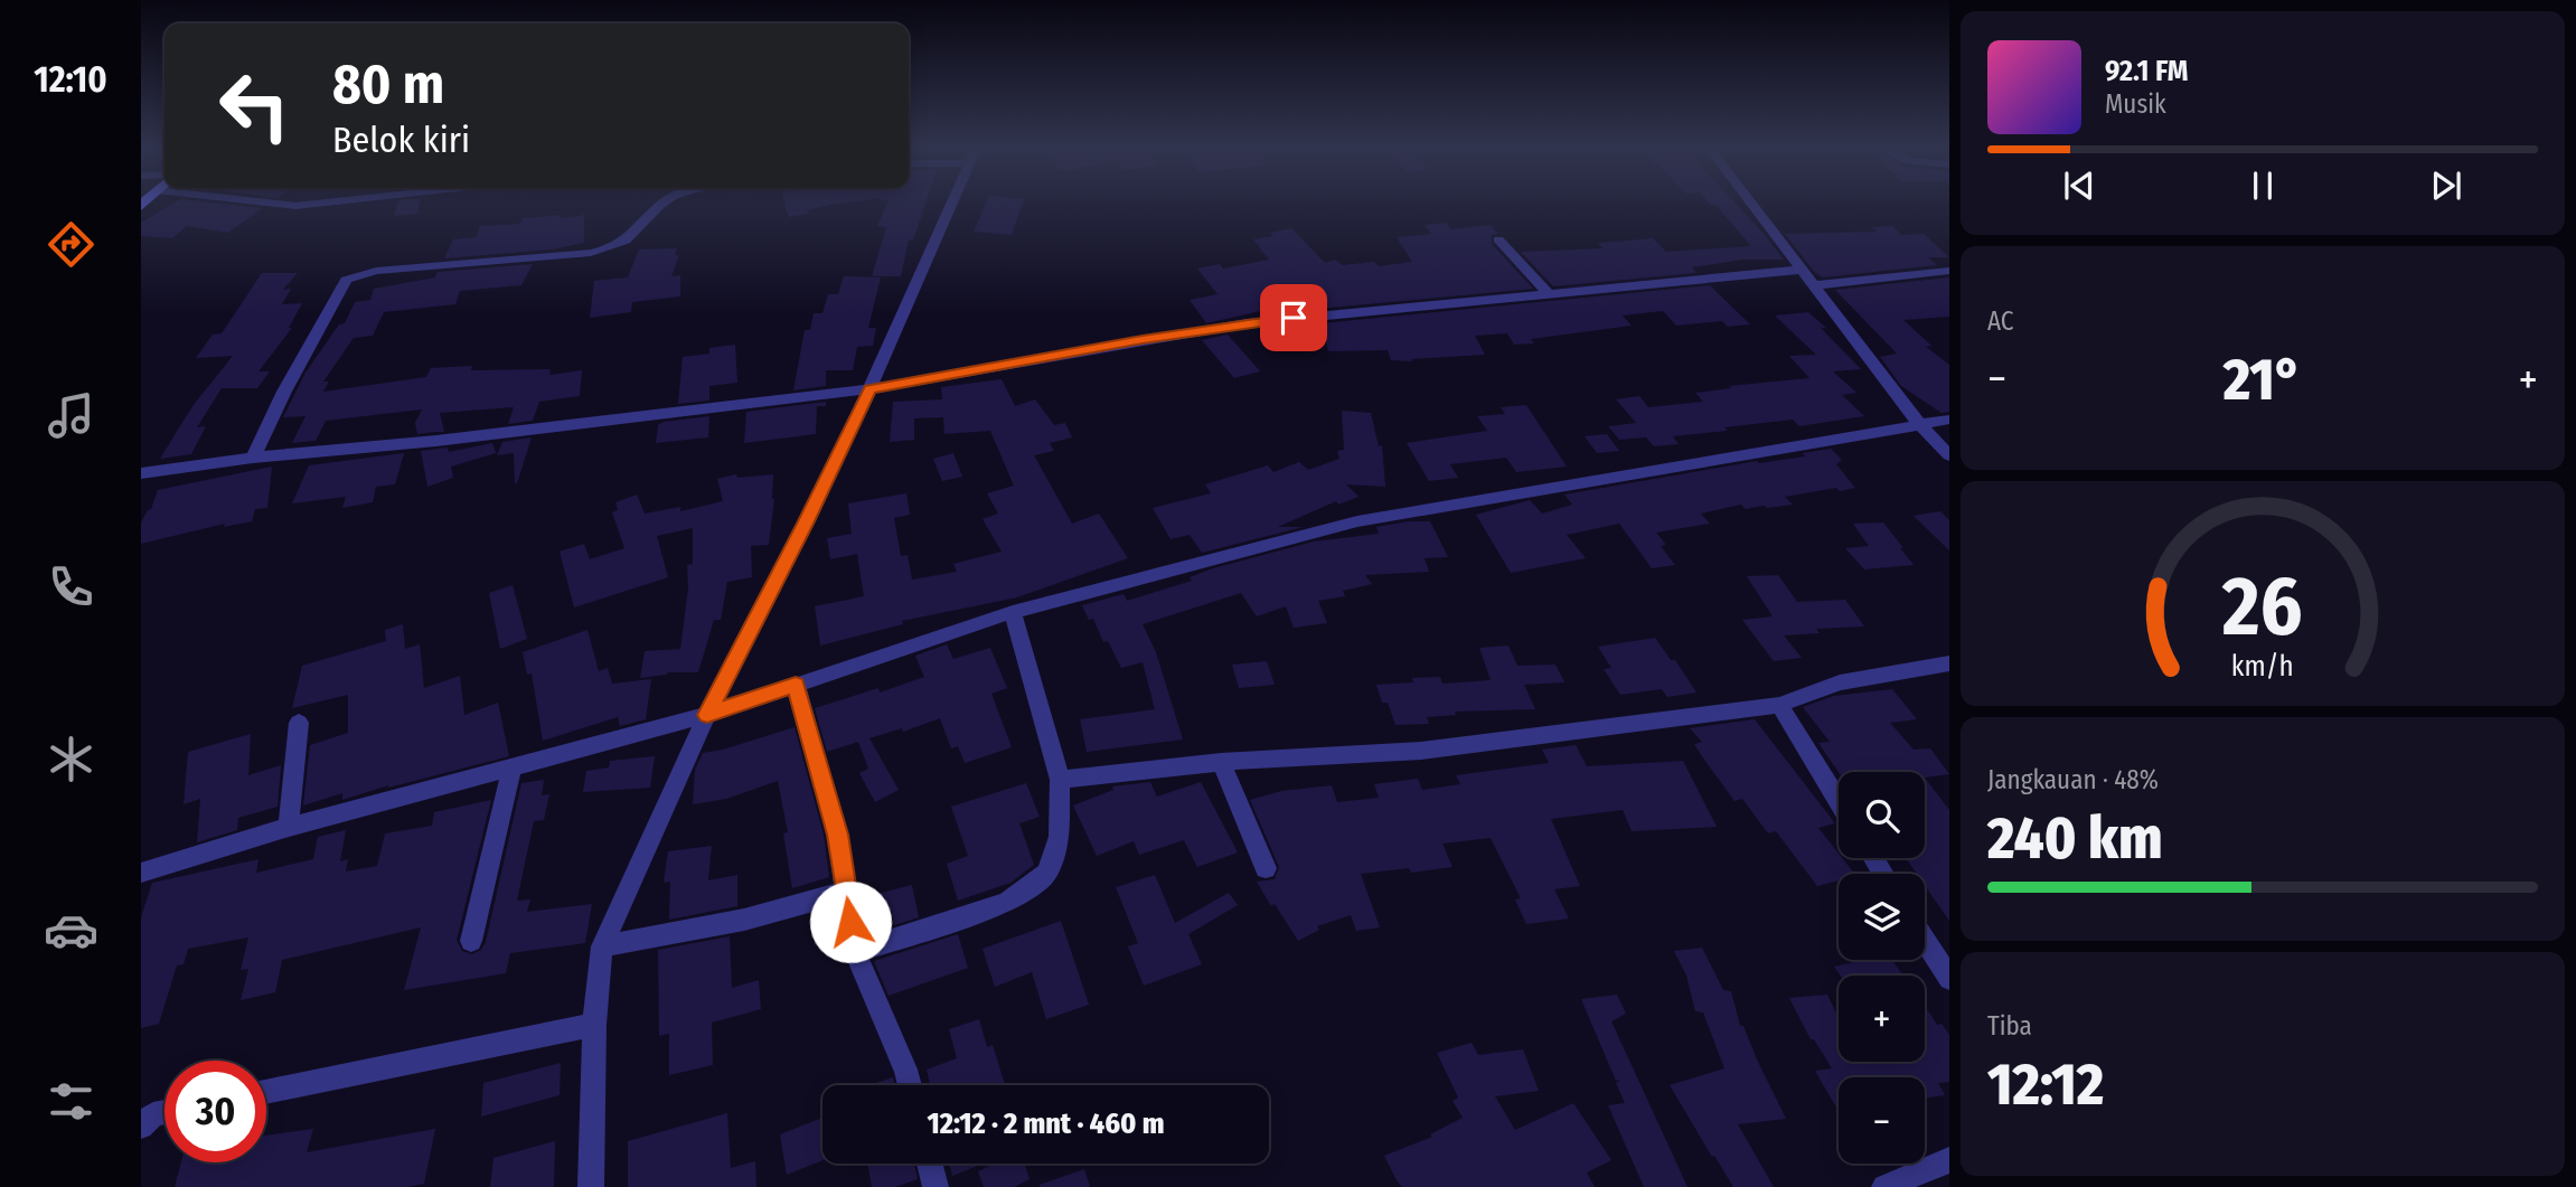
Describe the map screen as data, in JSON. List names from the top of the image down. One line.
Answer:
{"page":{"tabs":"12:10","turn":["80 m","Belok kiri"],"song":["92.1 FM","Musik"],"tile":["AC",["Jangkauan · 48%","240 km"],["Tiba","12:12"]],"heat":["−","21°","+"],"map_buttons":["+","−"],"limit":"30","trip":"12:12 · 2 mnt · 460 m","gauge":["26","km/h"]}}
